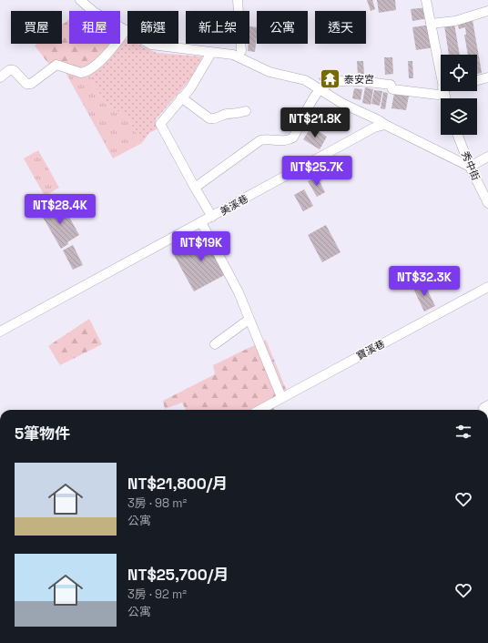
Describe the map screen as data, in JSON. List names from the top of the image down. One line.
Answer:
{"streets":{"street":["秀中街","美溪巷","寶溪巷"]},"places":{"temple":["泰安宮"]},"page":{"chip":["買屋","租屋","篩選","新上架","公寓","透天"],"price":["NT$21.8K","NT$25.7K","NT$28.4K","NT$19K","NT$32.3K"],"heading":"5筆物件","list":[{"name":"NT$21,800/月","note":"3房 · 98 m² · 公寓"},{"name":"NT$25,700/月","note":"3房 · 92 m² · 公寓"}]}}
